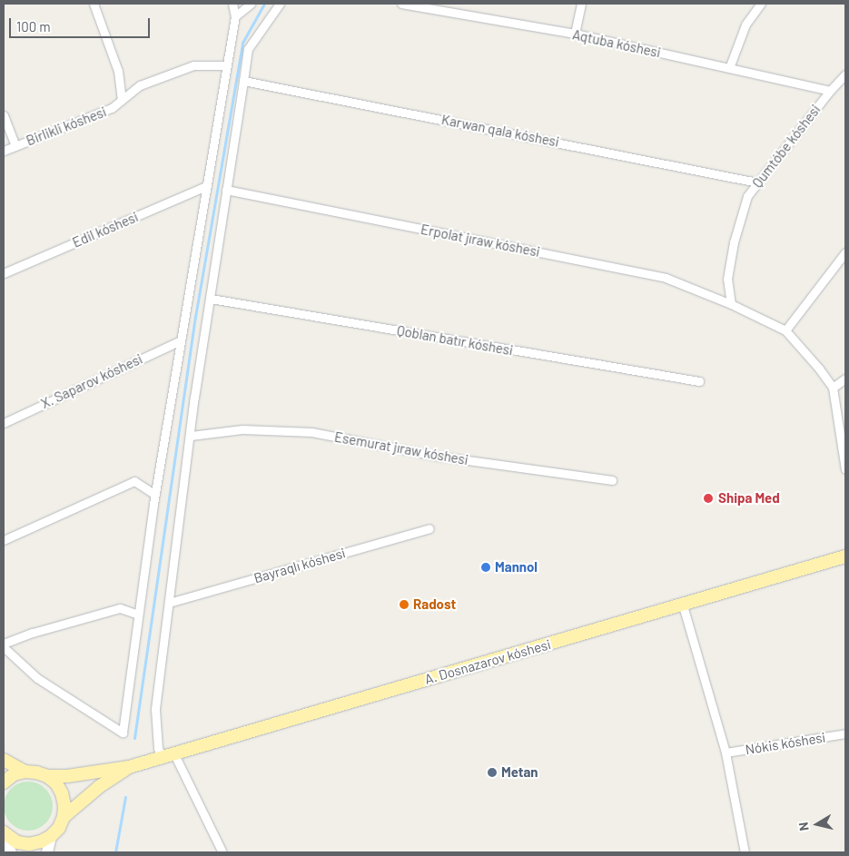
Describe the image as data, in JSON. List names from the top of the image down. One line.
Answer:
{"streets":{"main road":["A. Dosnazarov kóshesi"],"street":["Aqtuba kóshesi","Birlikli kóshesi","Karwan qala kóshesi","Qumtóbe kóshesi","Edil kóshesi","Erpolat jıraw kóshesi","Qoblan batır kóshesi","X. Saparov kóshesi","Esemurat jıraw kóshesi","Bayraqlı kóshesi","Nókis kóshesi"]},"crossings":[["Aqtuba kóshesi","Qumtóbe kóshesi"],["Karwan qala kóshesi","Qumtóbe kóshesi"],["Qumtóbe kóshesi","Erpolat jıraw kóshesi"]],"places":["Shipa Med","Mannol","Radost","Metan"],"scale_bar":"100 m","north":"left"}
